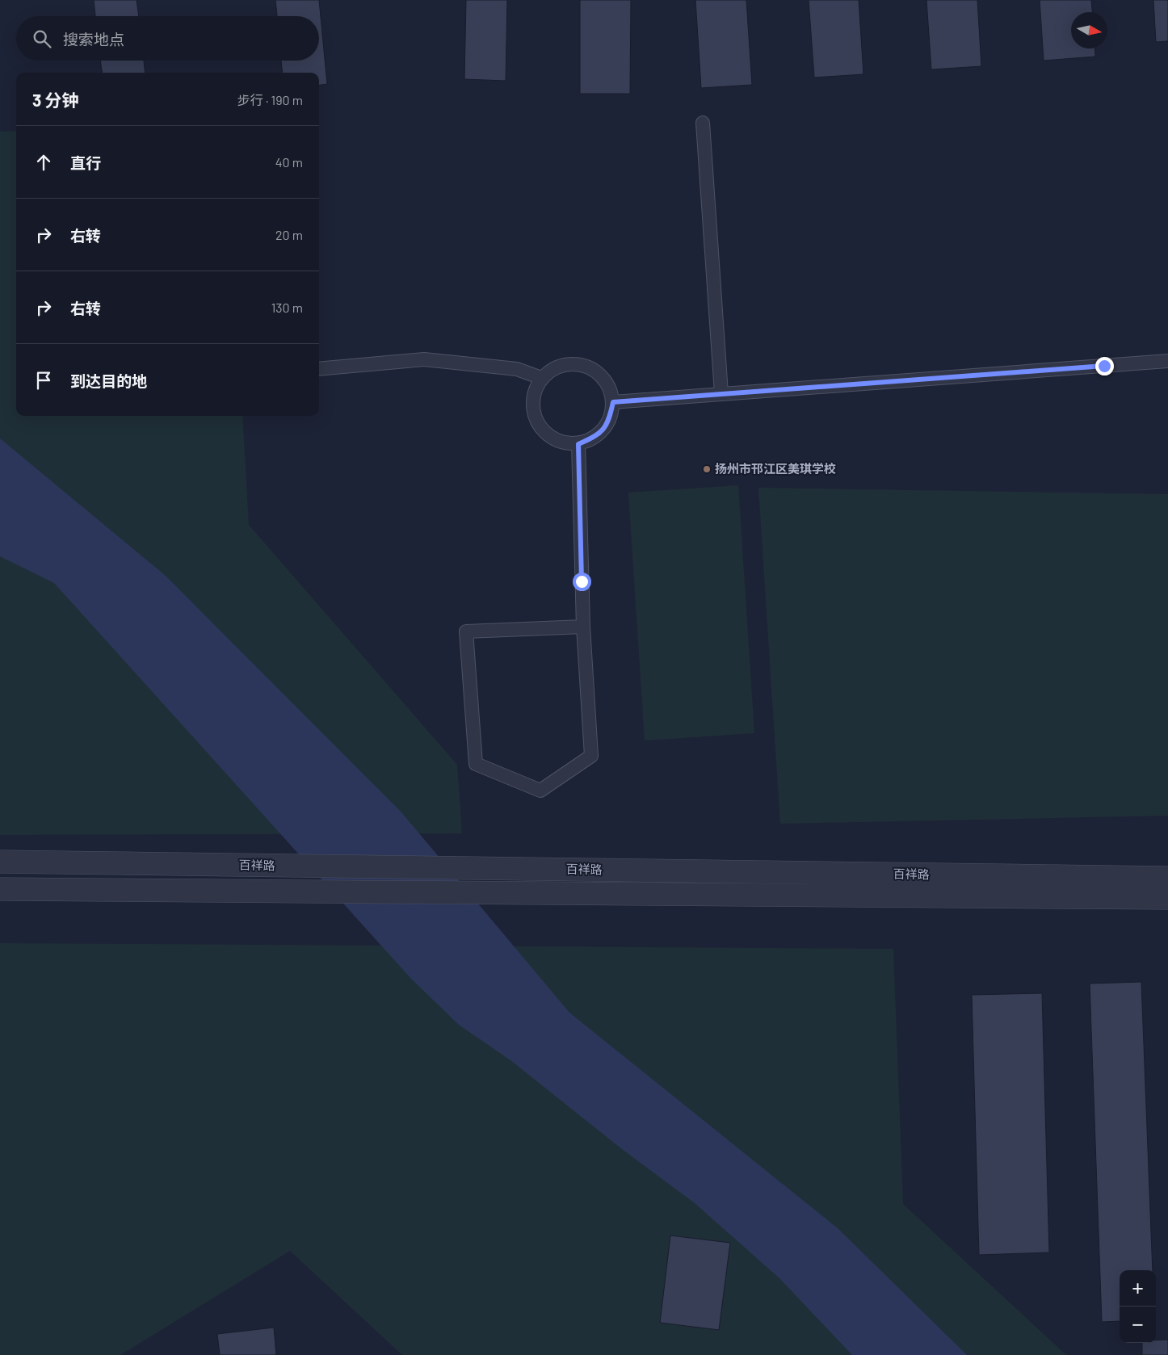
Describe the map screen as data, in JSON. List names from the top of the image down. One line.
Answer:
{"streets":{"street":["百祥路"]},"places":["扬州市邗江区美琪学校"],"north":"right","page":{"search":"搜索地点","heading":["3 分钟","步行 · 190 m"],"list":[["直行","40 m"],["右转","20 m"],["右转","130 m"],"到达目的地"],"map_buttons":["+","−"]}}
